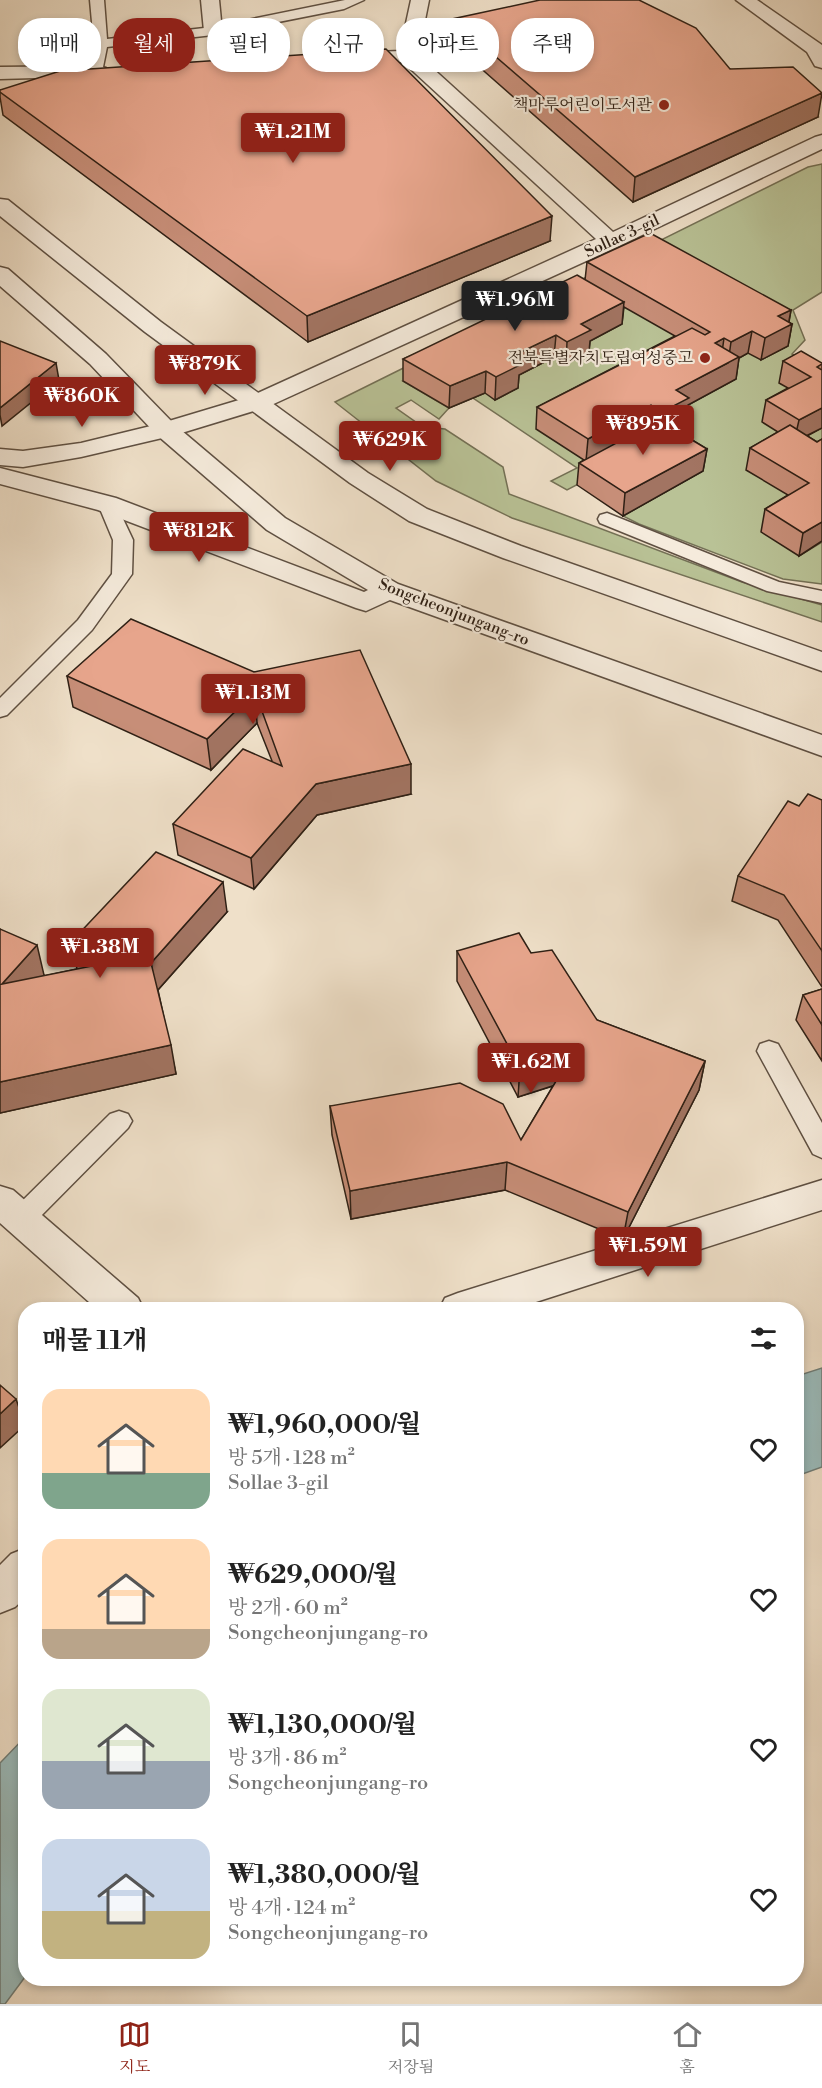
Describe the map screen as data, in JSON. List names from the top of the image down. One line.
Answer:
{"streets":{"street":["Sollae 3-gil","Songcheonjungang-ro"]},"crossings":[["Sollae 3-gil","Songcheonjungang-ro"]],"places":["책마루어린이도서관","전북특별자치도립여성중고"],"page":{"chip":["매매","월세","필터","신규","아파트","주택"],"price":["₩1.21M","₩1.96M","₩879K","₩860K","₩895K","₩629K","₩812K","₩1.13M","₩1.38M","₩1.62M","₩1.59M"],"heading":"매물 11개","list":[{"name":"₩1,960,000/월","note":"방 5개 · 128 m² · Sollae 3-gil"},{"name":"₩629,000/월","note":"방 2개 · 60 m² · Songcheonjungang-ro"},{"name":"₩1,130,000/월","note":"방 3개 · 86 m² · Songcheonjungang-ro"},{"name":"₩1,380,000/월","note":"방 4개 · 124 m² · Songcheonjungang-ro"}],"tabs":["지도","저장됨","홈"]}}
